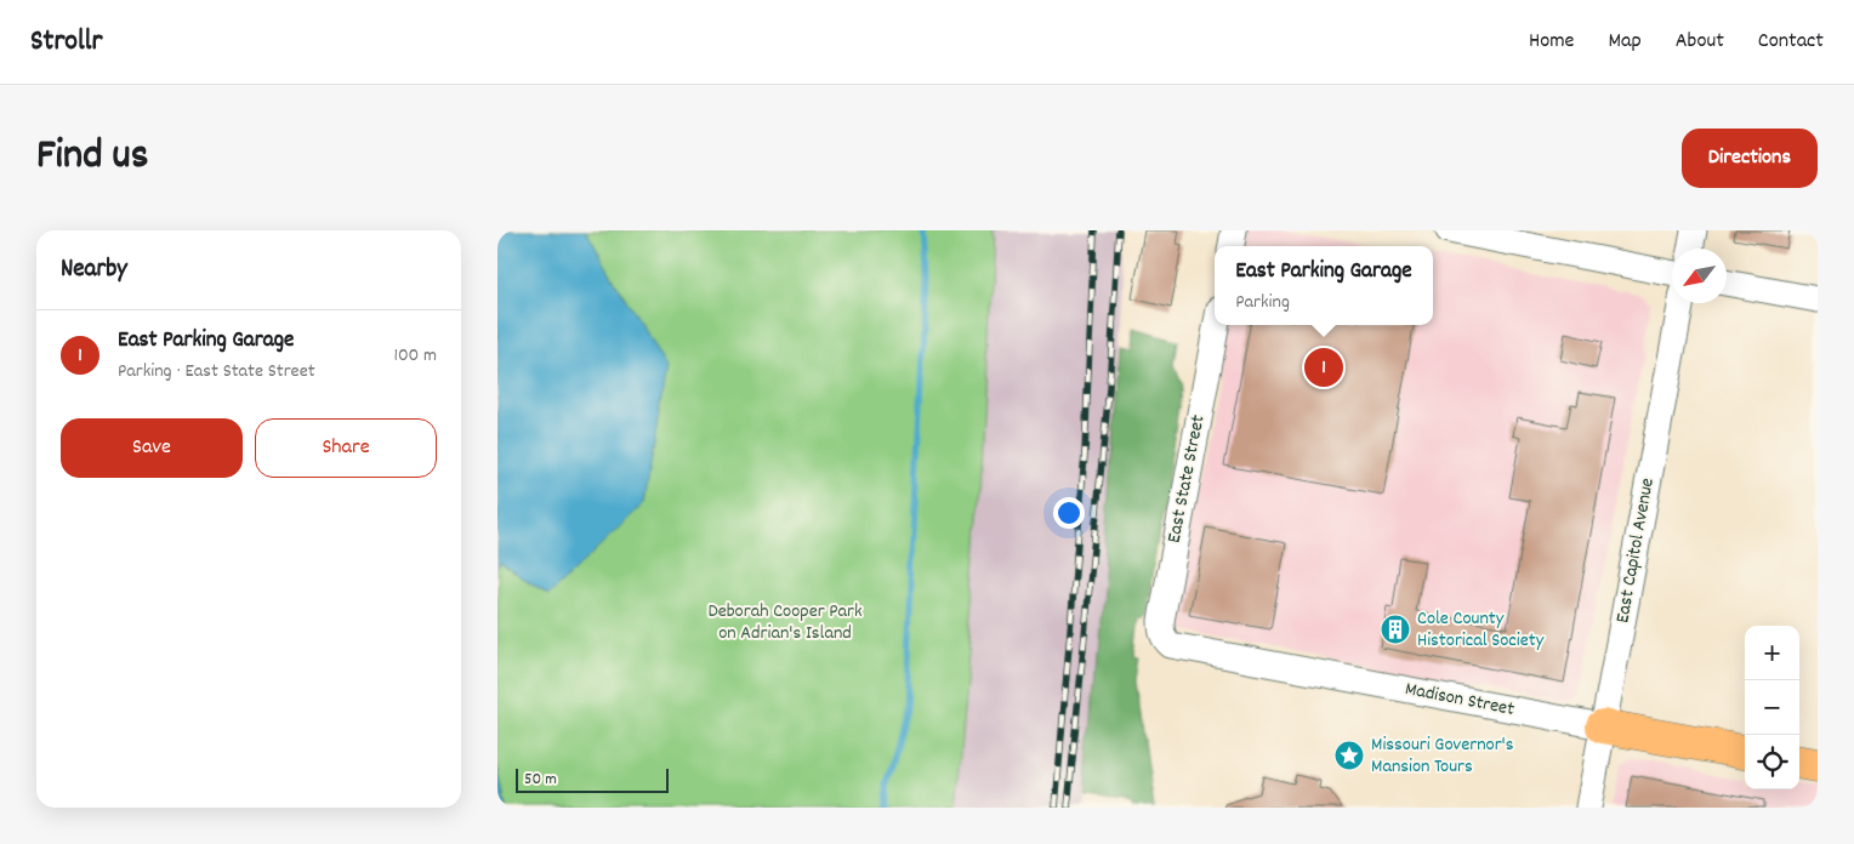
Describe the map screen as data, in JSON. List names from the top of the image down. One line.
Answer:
{"streets":{"main road":["Madison Street"],"street":["East State Street","East Capitol Avenue"]},"crossings":[["East State Street","Madison Street"],["East Capitol Avenue","Madison Street"]],"parks":["Deborah Cooper Park on Adrian's Island"],"places":{"building":["Cole County Historical Society"],"place":["Missouri Governor's Mansion Tours"]},"scale_bar":"50 m","north":"bottom left","page":{"header":"Strollr","nav":["Home","Map","About","Contact"],"title":"Find us","buttons":["Directions",["Save","Share"]],"heading":"Nearby","popup":["East Parking Garage","Parking"],"list":[{"mark":"1","name":"East Parking Garage","note":"Parking · East State Street","value":"100 m"}],"pins":"1","map_buttons":["+","−"],"scale":"50 m"}}
